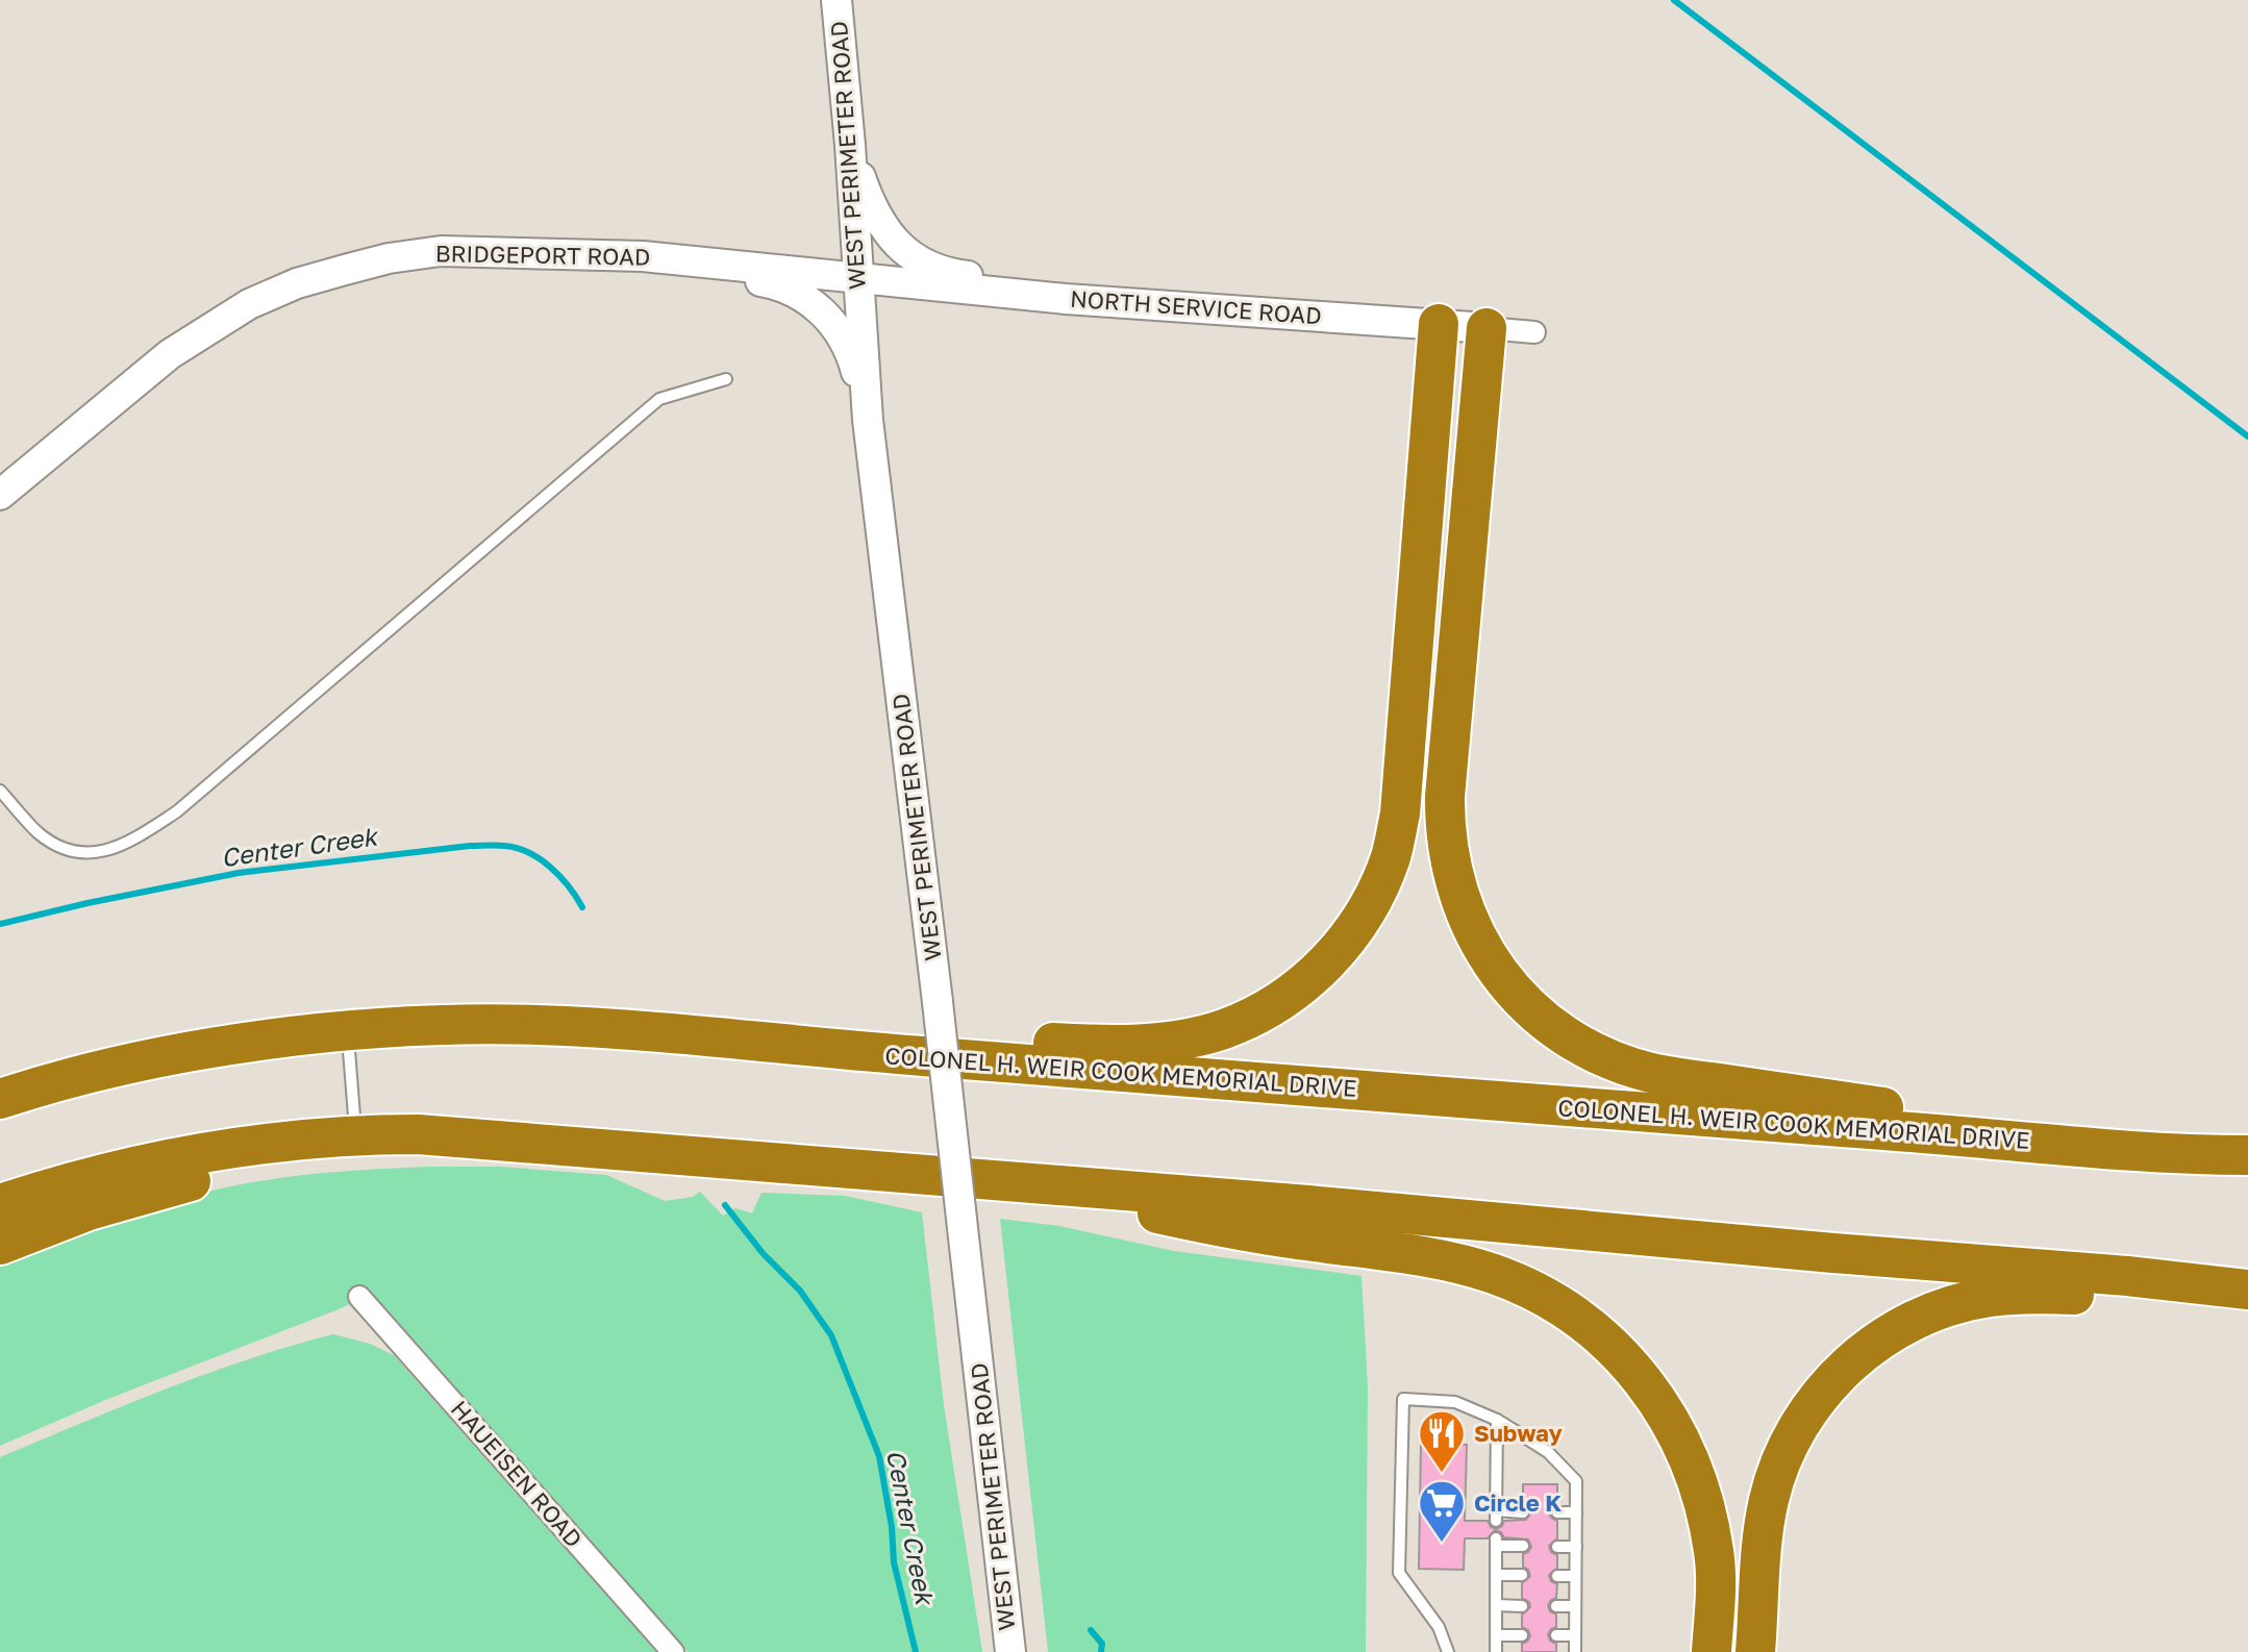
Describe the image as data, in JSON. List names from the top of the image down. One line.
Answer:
{"streets":{"highway":["COLONEL H. WEIR COOK MEMORIAL DRIVE"],"street":["WEST PERIMETER ROAD","BRIDGEPORT ROAD","NORTH SERVICE ROAD","HAUEISEN ROAD"]},"crossings":[["WEST PERIMETER ROAD","BRIDGEPORT ROAD"],["WEST PERIMETER ROAD","NORTH SERVICE ROAD"],["BRIDGEPORT ROAD","NORTH SERVICE ROAD"]],"water":["Center Creek"],"places":{"restaurant":["Subway"],"supermarket":["Circle K"]}}
